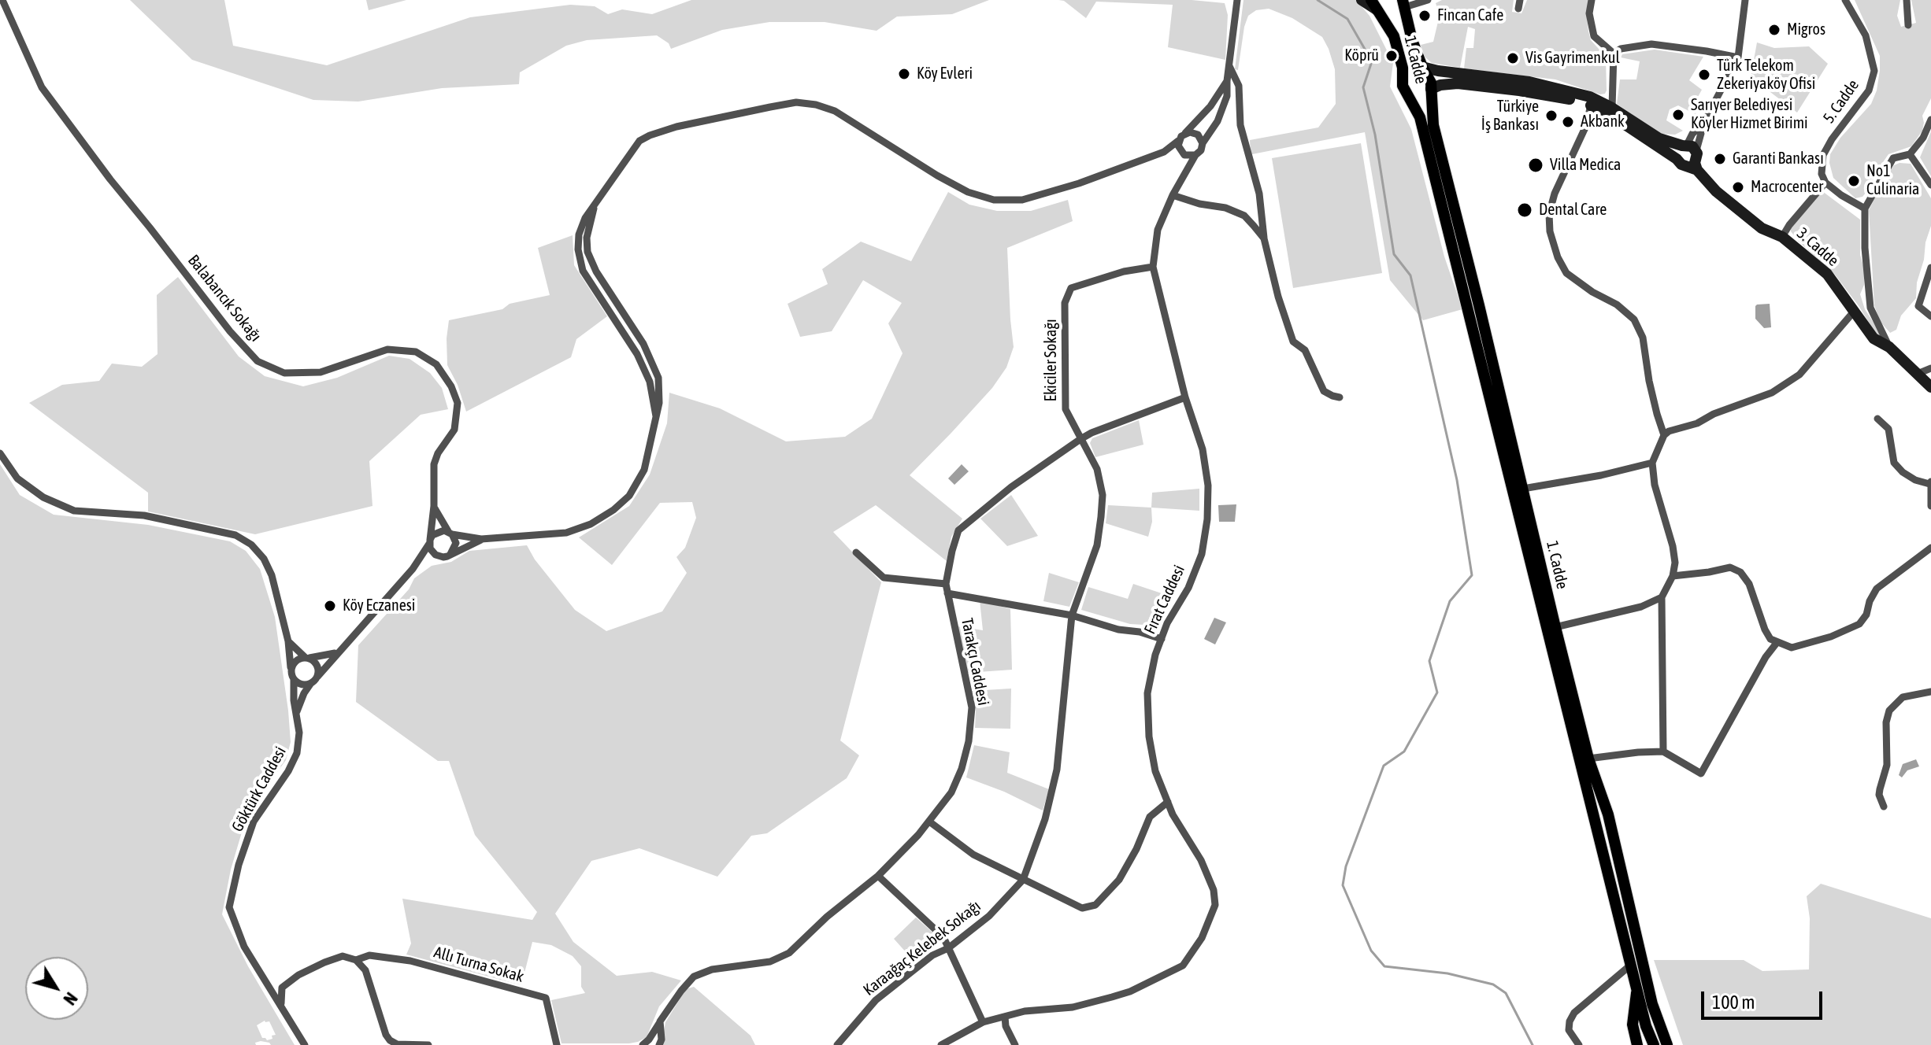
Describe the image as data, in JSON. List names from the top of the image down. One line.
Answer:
{"streets":{"main road":["1. Cadde","3. Cadde"],"street":["5. Cadde","Balabancık Sokağı","Ekiciler Sokağı","Fırat Caddesi","Tarakçı Caddesi","Göktürk Caddesi","Karaağaç Kelebek Sokağı","Allı Turna Sokak"]},"crossings":[["Ekiciler Sokağı","Fırat Caddesi"],["Ekiciler Sokağı","Tarakçı Caddesi"],["Ekiciler Sokağı","Karaağaç Kelebek Sokağı"],["Fırat Caddesi","Tarakçı Caddesi"],["Tarakçı Caddesi","Karaağaç Kelebek Sokağı"]],"places":["Fincan Cafe","Migros","Köprü","Vis Gayrimenkul","Köy Evleri","Türk Telekom Zekeriyaköy Ofisi","Sarıyer Belediyesi Köyler Hizmet Birimi","Türkiye İş Bankası","Akbank","Garanti Bankası","Villa Medica","No1 Culinaria","Macrocenter","Dental Care","Köy Eczanesi"],"scale_bar":"100 m","north":"bottom right"}
